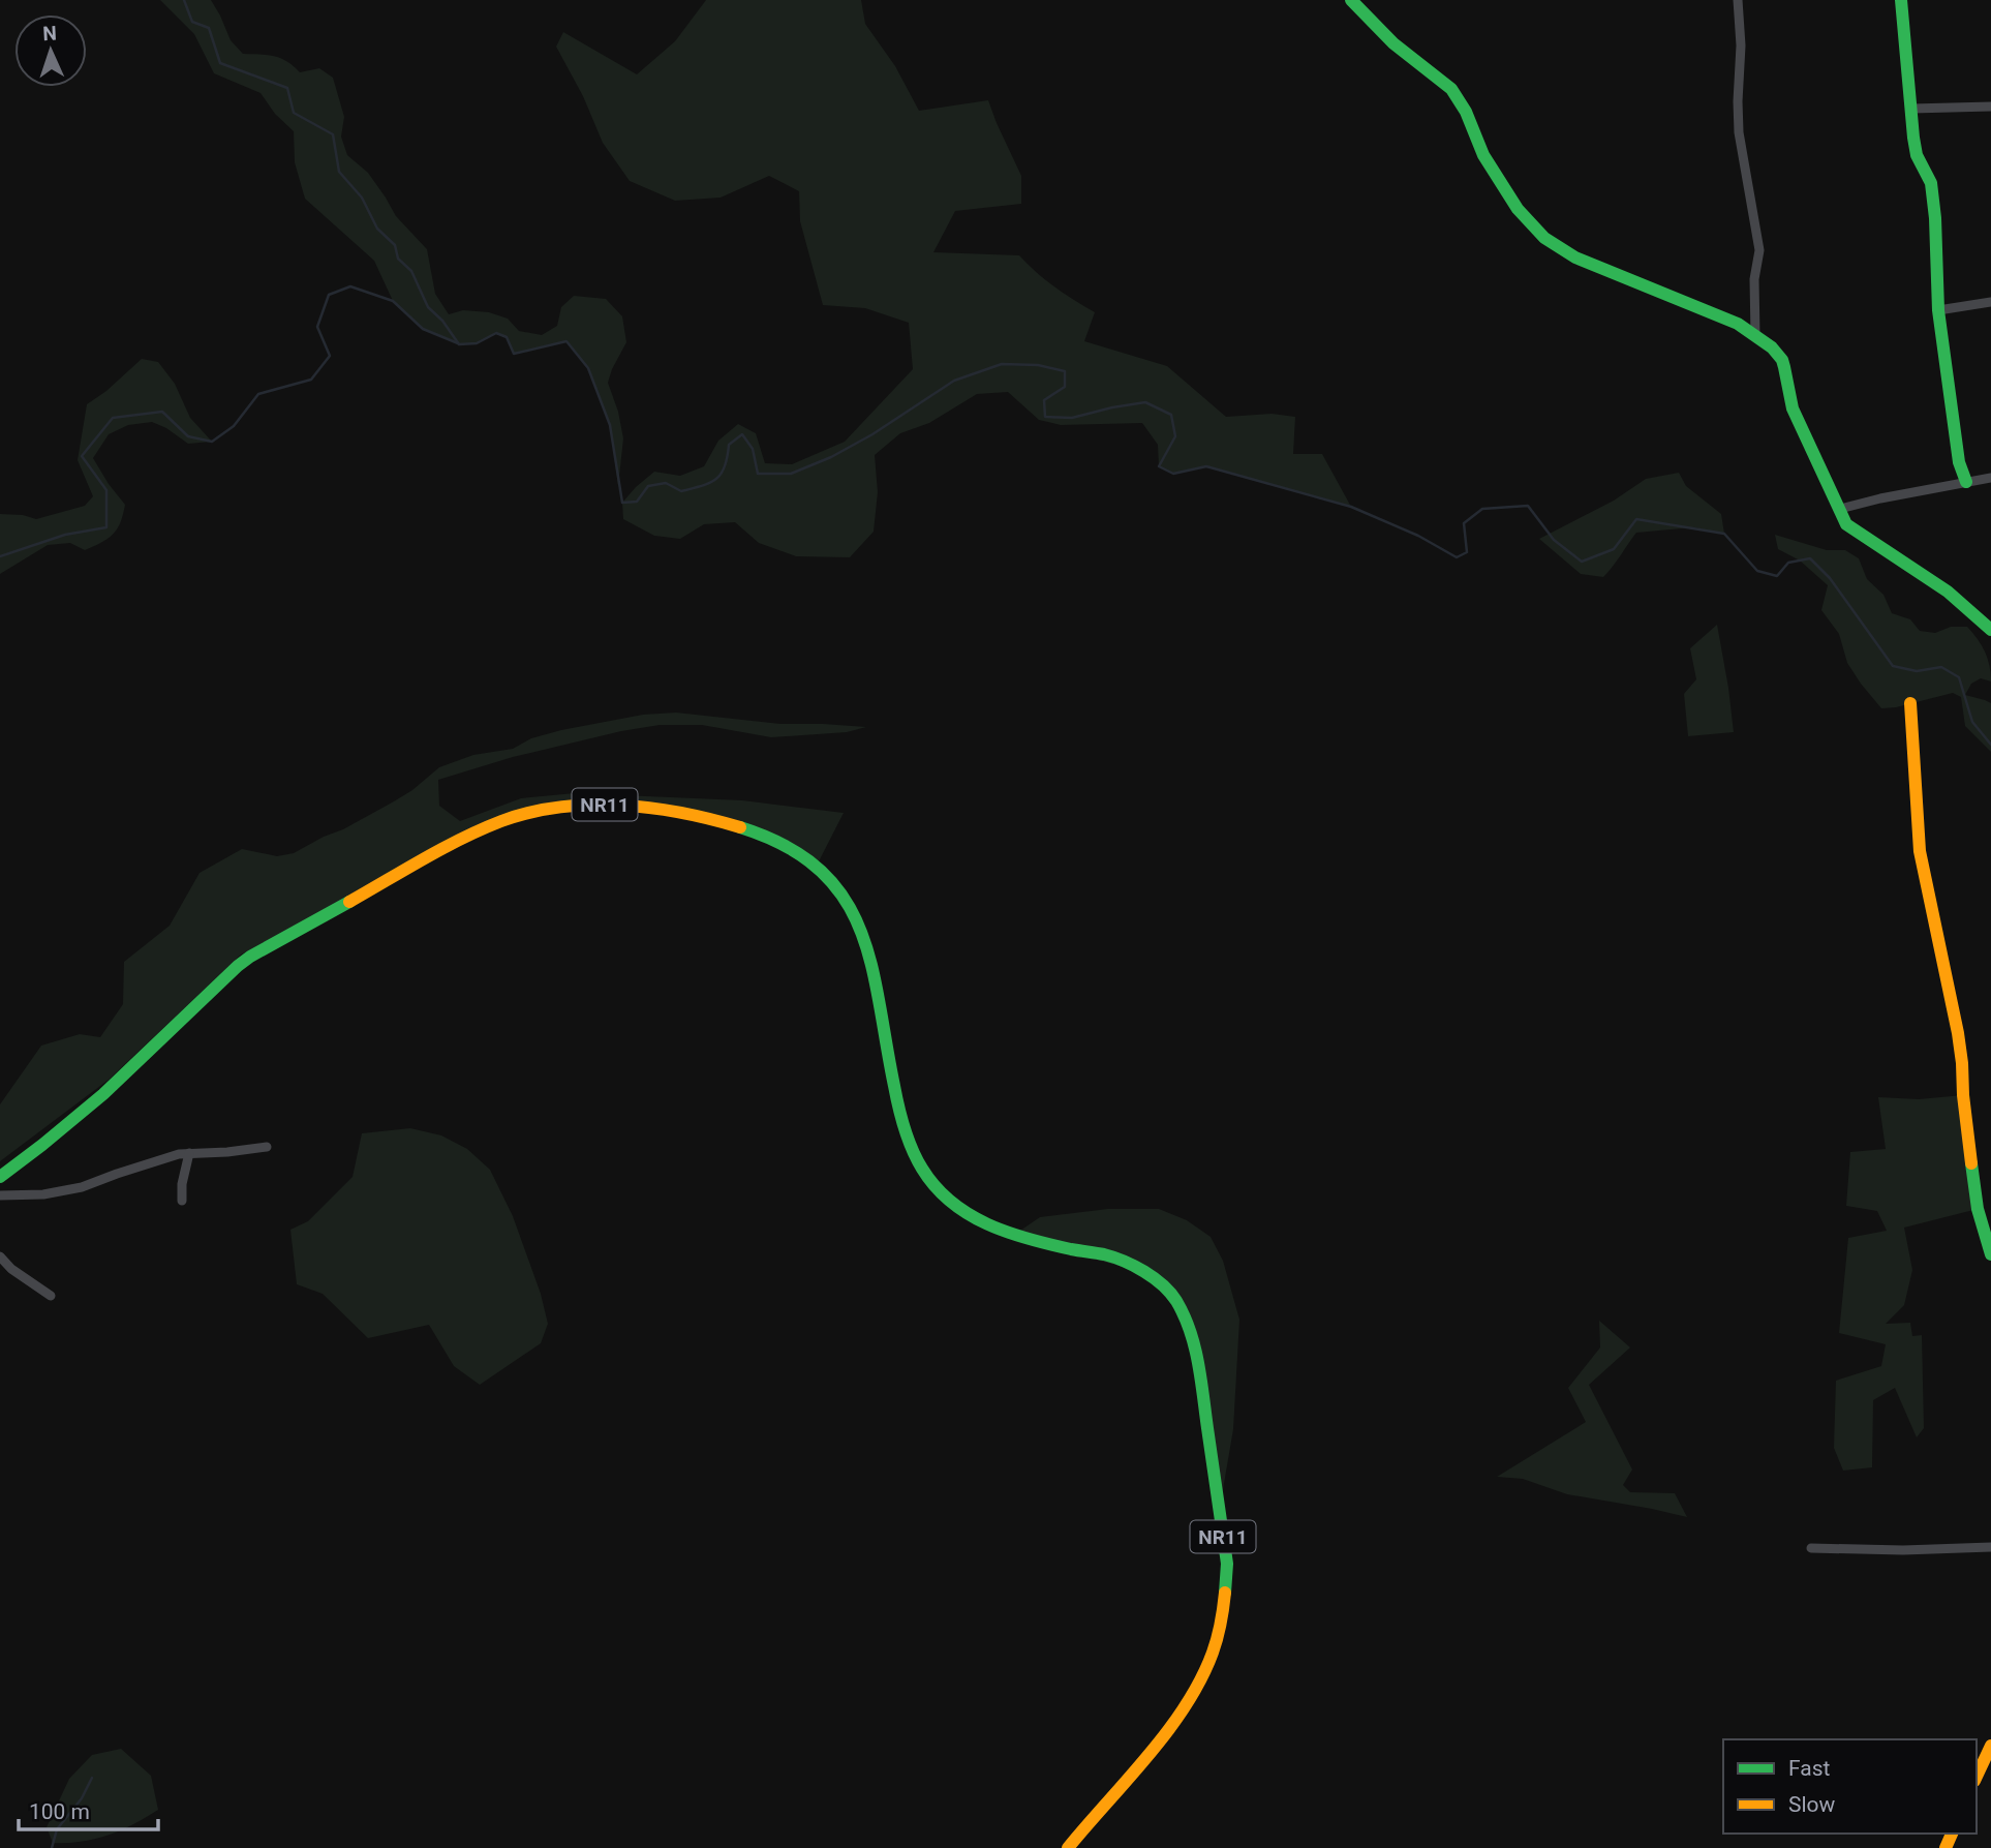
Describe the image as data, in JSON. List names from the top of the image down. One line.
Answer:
{"streets":{"main road":["NR11"]},"legend":["Fast","Slow"],"scale_bar":"100 m","north":"top"}
